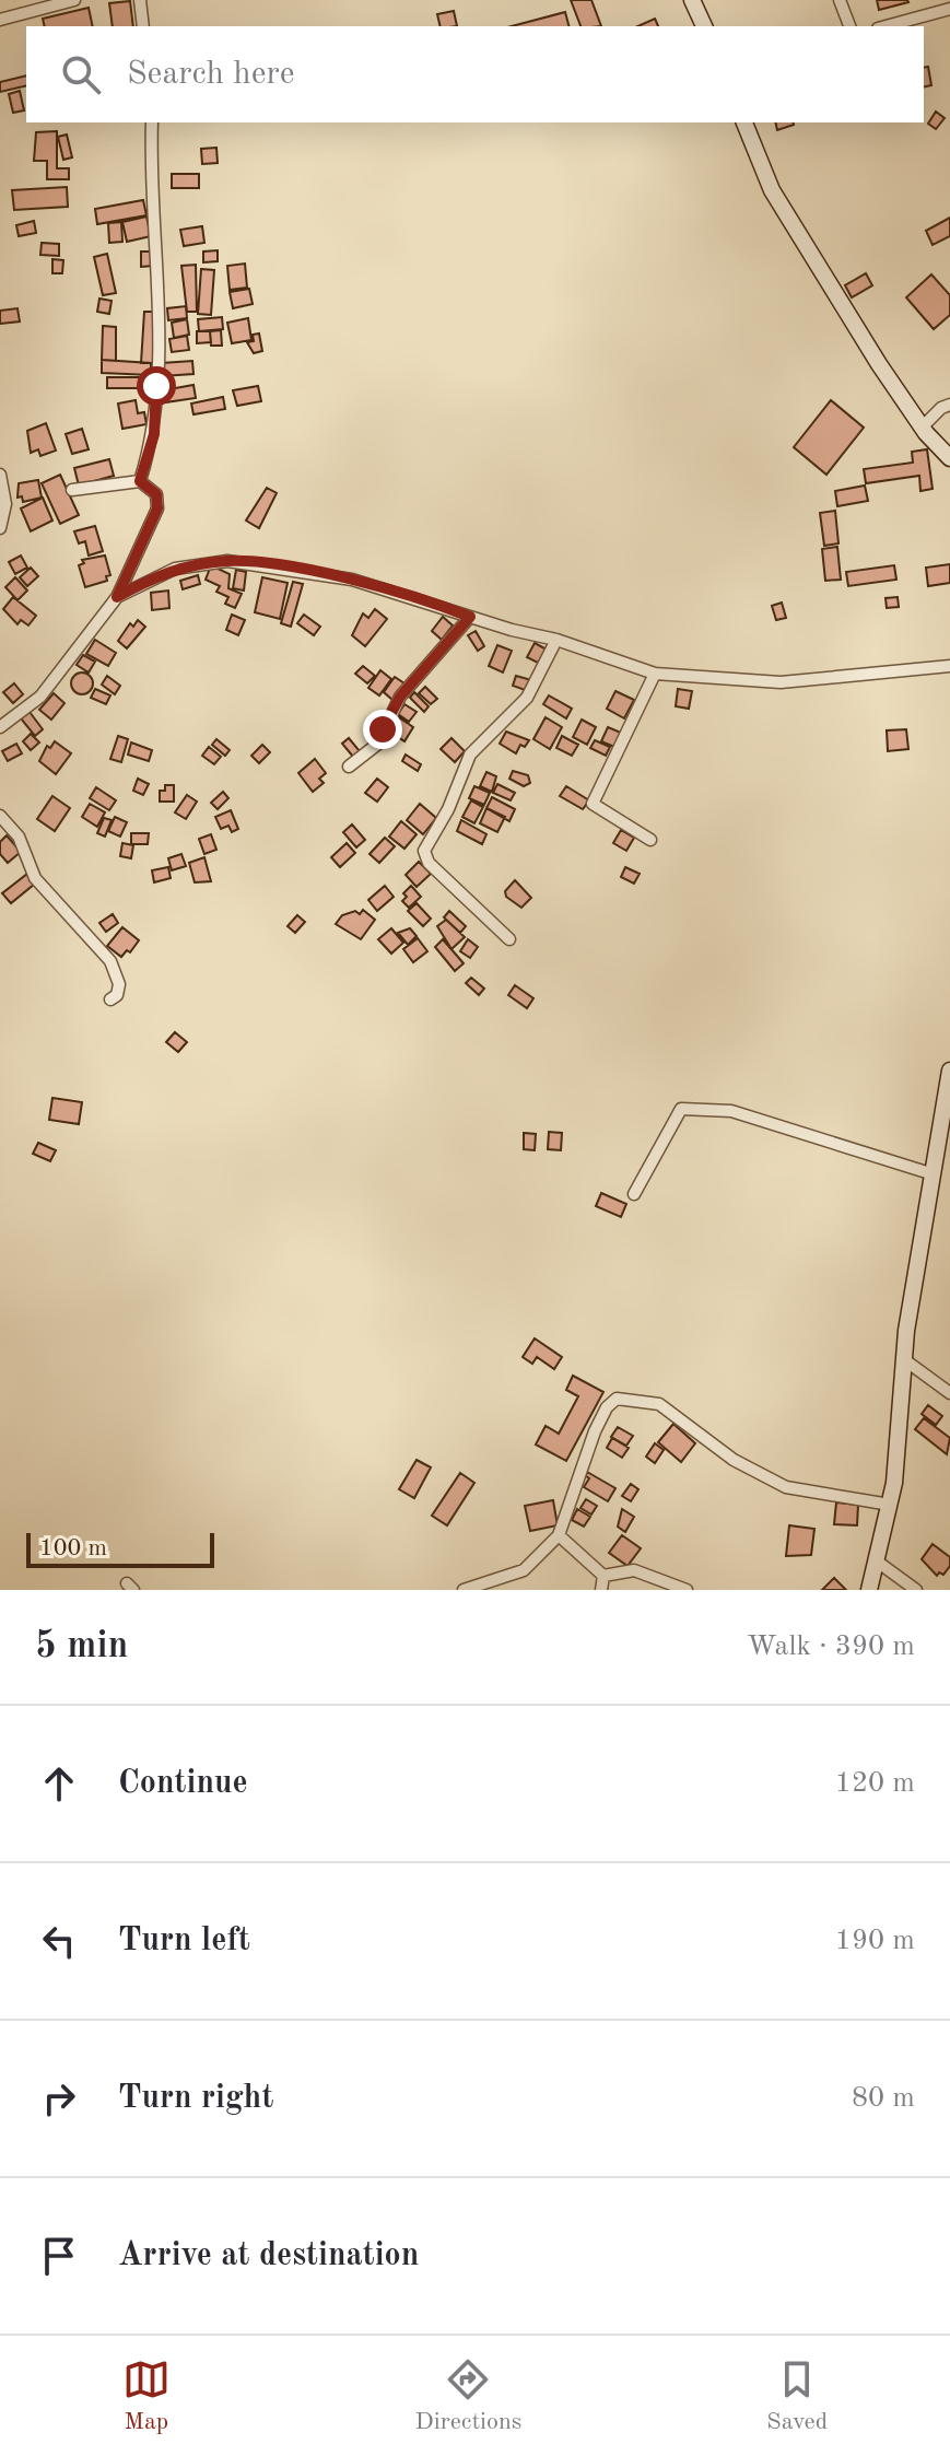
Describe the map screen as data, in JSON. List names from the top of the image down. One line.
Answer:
{"scale_bar":"100 m","page":{"search":"Search here","scale":"100 m","heading":["5 min","Walk · 390 m"],"list":[["Continue","120 m"],["Turn left","190 m"],["Turn right","80 m"],"Arrive at destination"],"nav":["Map","Directions","Saved"]}}
